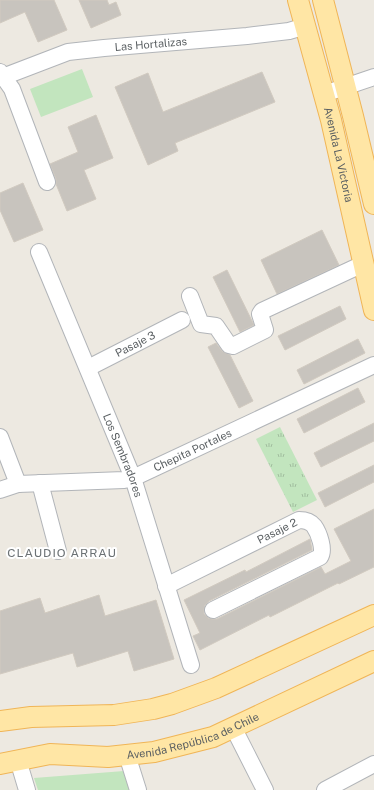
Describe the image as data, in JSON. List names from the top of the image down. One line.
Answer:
{"streets":{"main road":["Avenida La Victoria","Avenida República de Chile"],"street":["Las Hortalizas","Pasaje 3","Chepita Portales","Los Sembradores","Pasaje 2"]},"crossings":[["Las Hortalizas","Avenida La Victoria"],["Pasaje 3","Los Sembradores"],["Chepita Portales","Los Sembradores"],["Los Sembradores","Pasaje 2"]],"districts":["CLAUDIO ARRAU"]}
